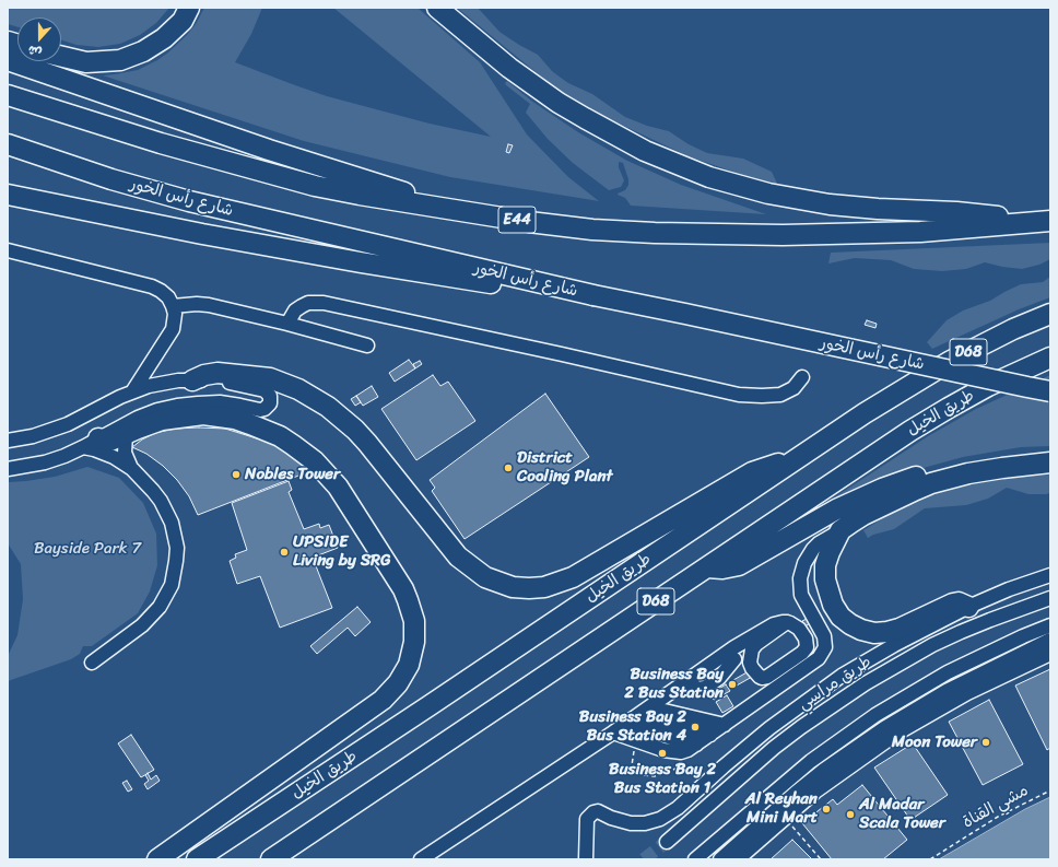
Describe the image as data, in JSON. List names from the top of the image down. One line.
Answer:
{"streets":{"highway":["شارع رأس الخور","E44","D68","طريق الخيل"],"street":["طريق مراسي"],"path":["مشي القناة"]},"parks":["Bayside Park 7"],"places":["District Cooling Plant","Nobles Tower","UPSIDE Living by SRG","Business Bay 2 Bus Station","Business Bay 2 Bus Station 4","Moon Tower","Business Bay 2 Bus Station 1","Al Reyhan Mini Mart","Al Madar Scala Tower"],"north":"bottom"}
